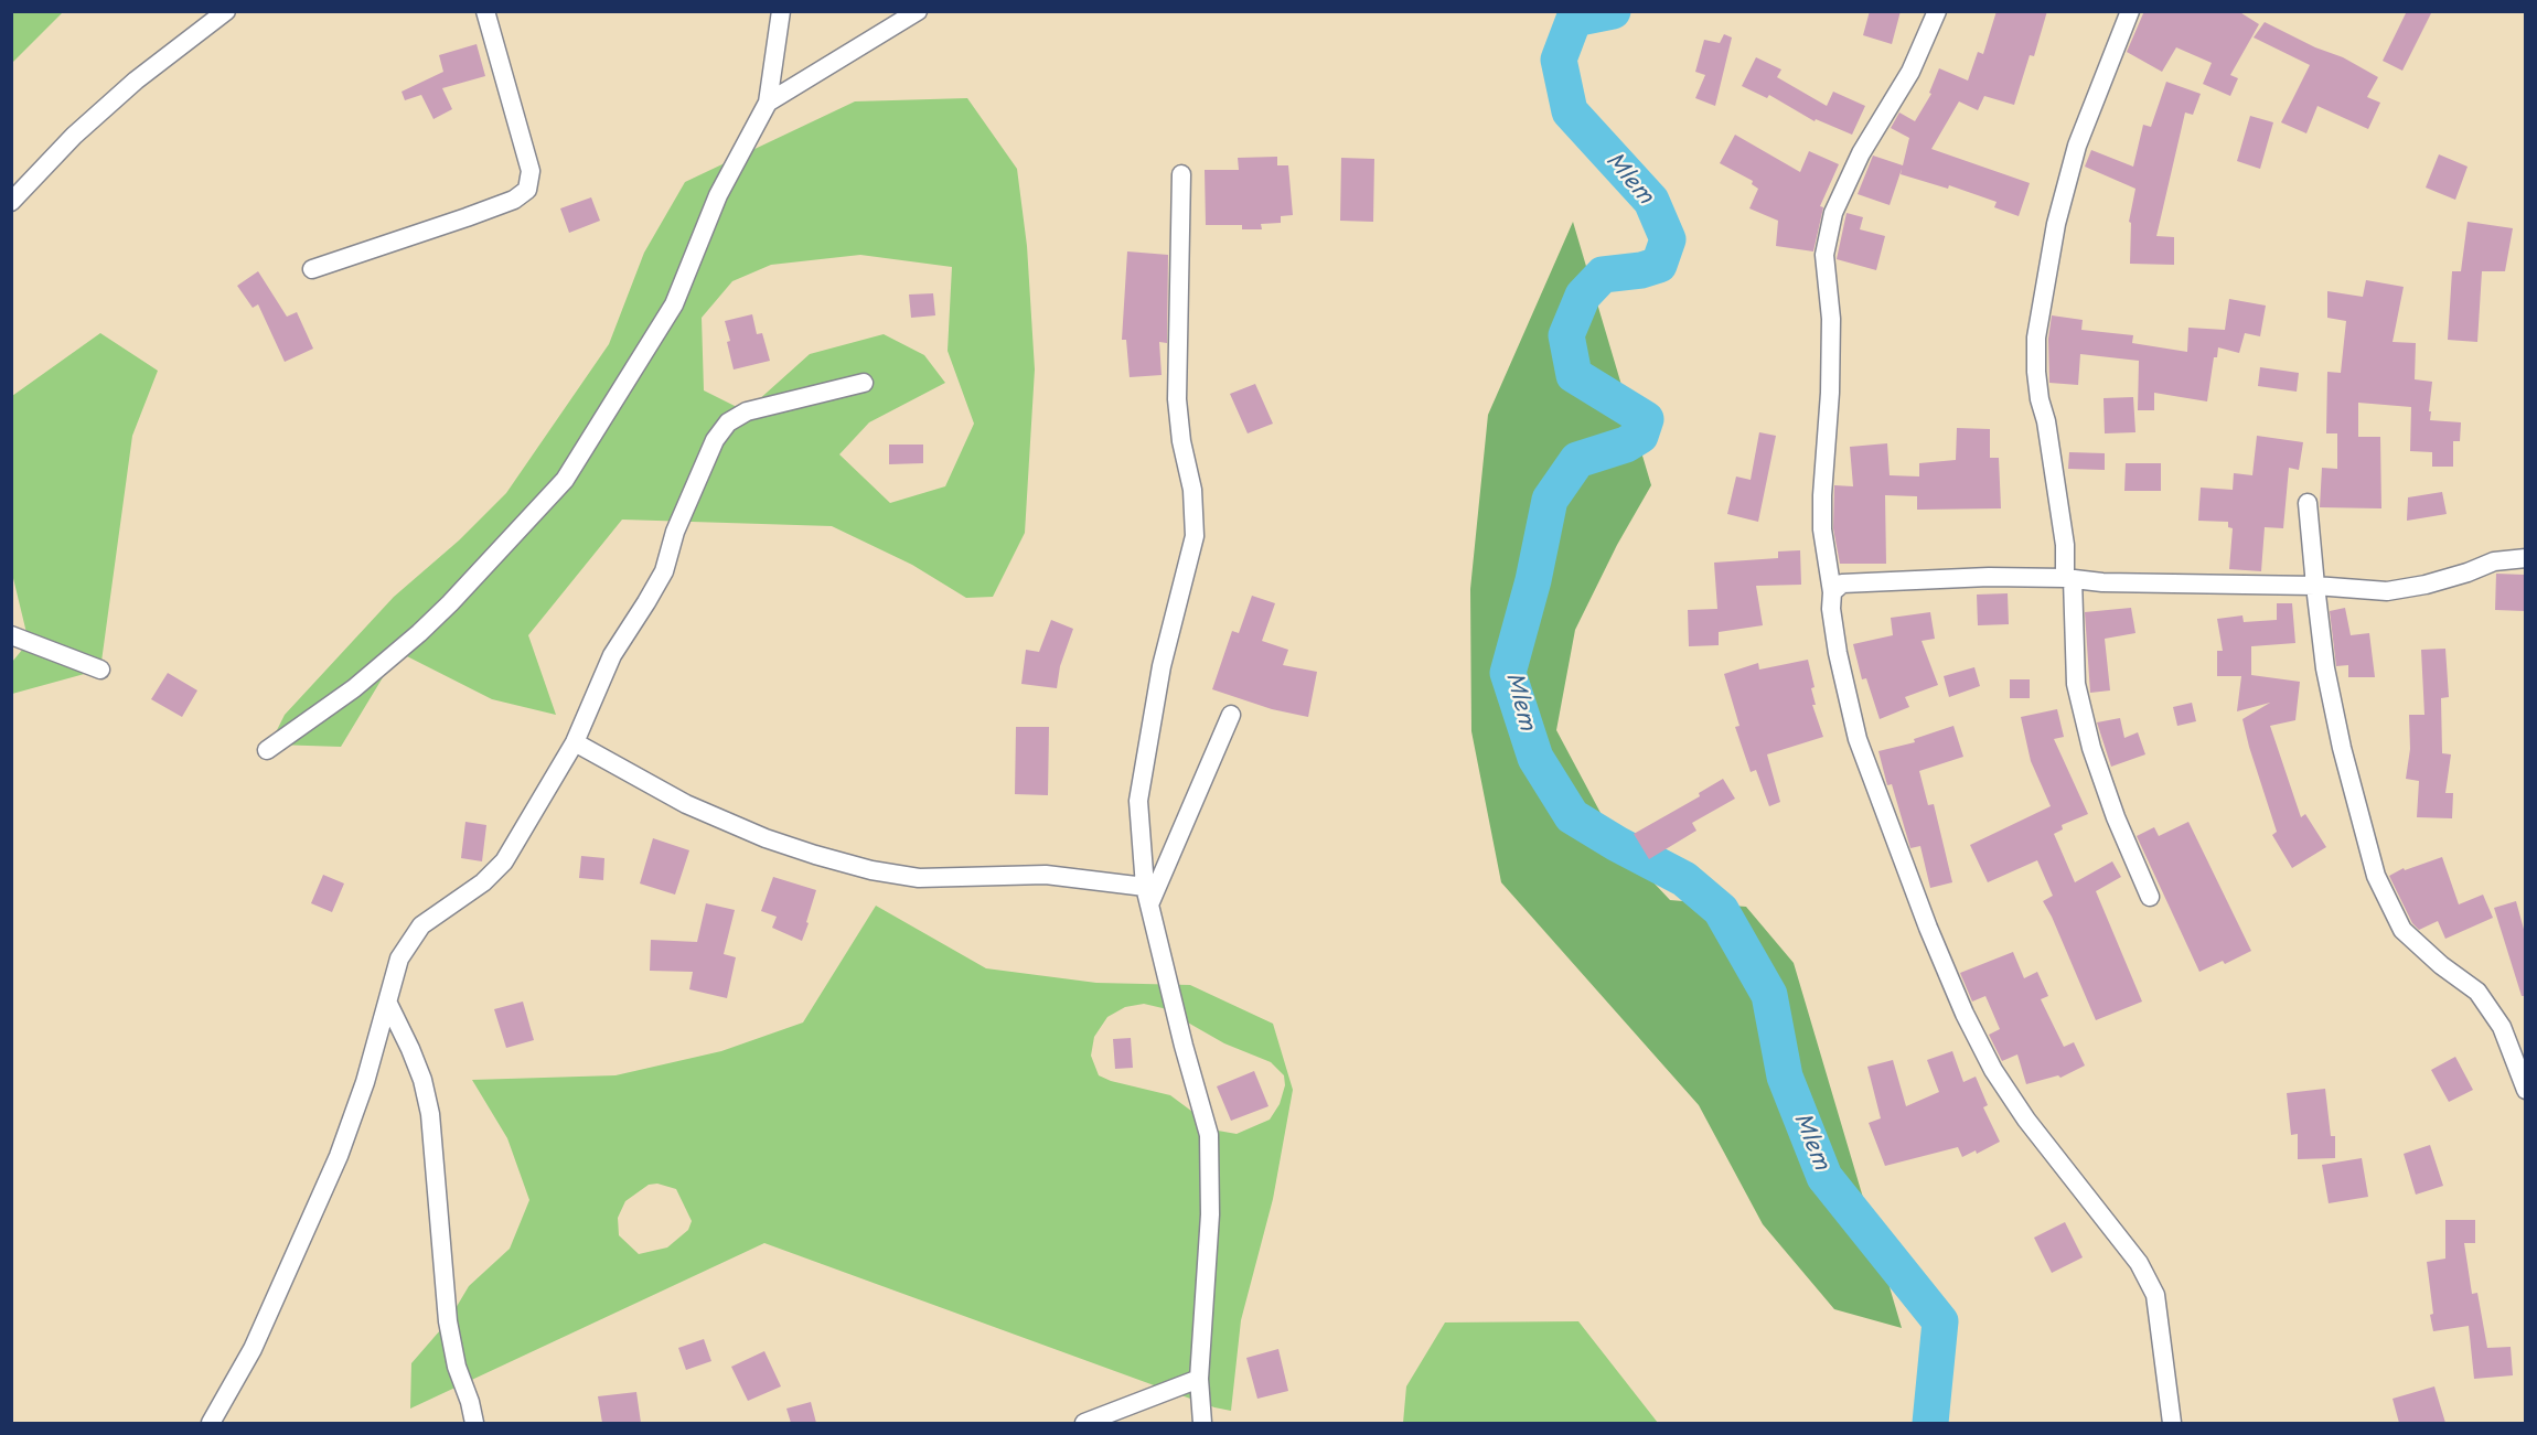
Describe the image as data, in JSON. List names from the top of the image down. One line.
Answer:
{"water":["Mlem"]}
